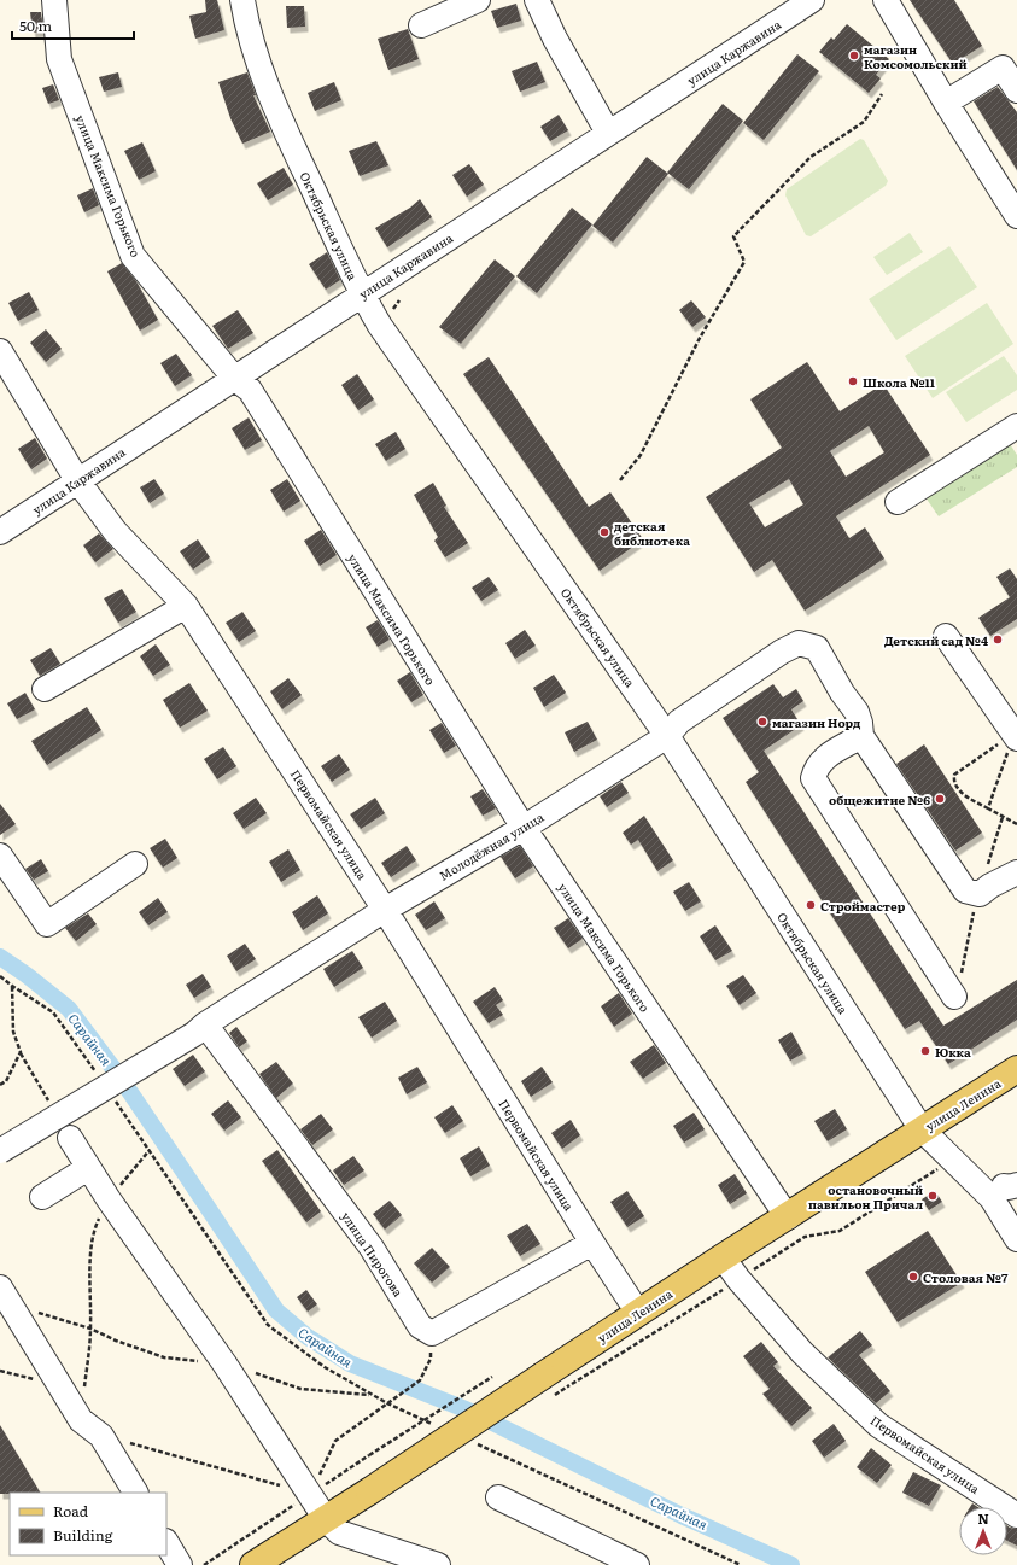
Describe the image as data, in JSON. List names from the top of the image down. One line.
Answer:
{"streets":{"main road":["улица Ленина"],"street":["улица Каржавина","улица Максима Горького","Октябрьская улица","Первомайская улица","Молодёжная улица","улица Пирогова"]},"crossings":[["улица Каржавина","улица Максима Горького"],["улица Каржавина","Октябрьская улица"],["улица Каржавина","Первомайская улица"],["улица Максима Горького","Молодёжная улица"],["улица Максима Горького","улица Ленина"],["Октябрьская улица","Молодёжная улица"],["Октябрьская улица","улица Ленина"],["Первомайская улица","Молодёжная улица"],["Первомайская улица","улица Ленина"],["Молодёжная улица","улица Пирогова"]],"water":["Сарайная"],"places":["магазин Комсомольский","Школа №11","детская библиотека","Детский сад №4","магазин Норд","общежитие №6","Строймастер","Юкка","остановочный павильон Причал","Столовая №7"],"legend":["Road","Building"],"scale_bar":"50 m","north":"top"}
